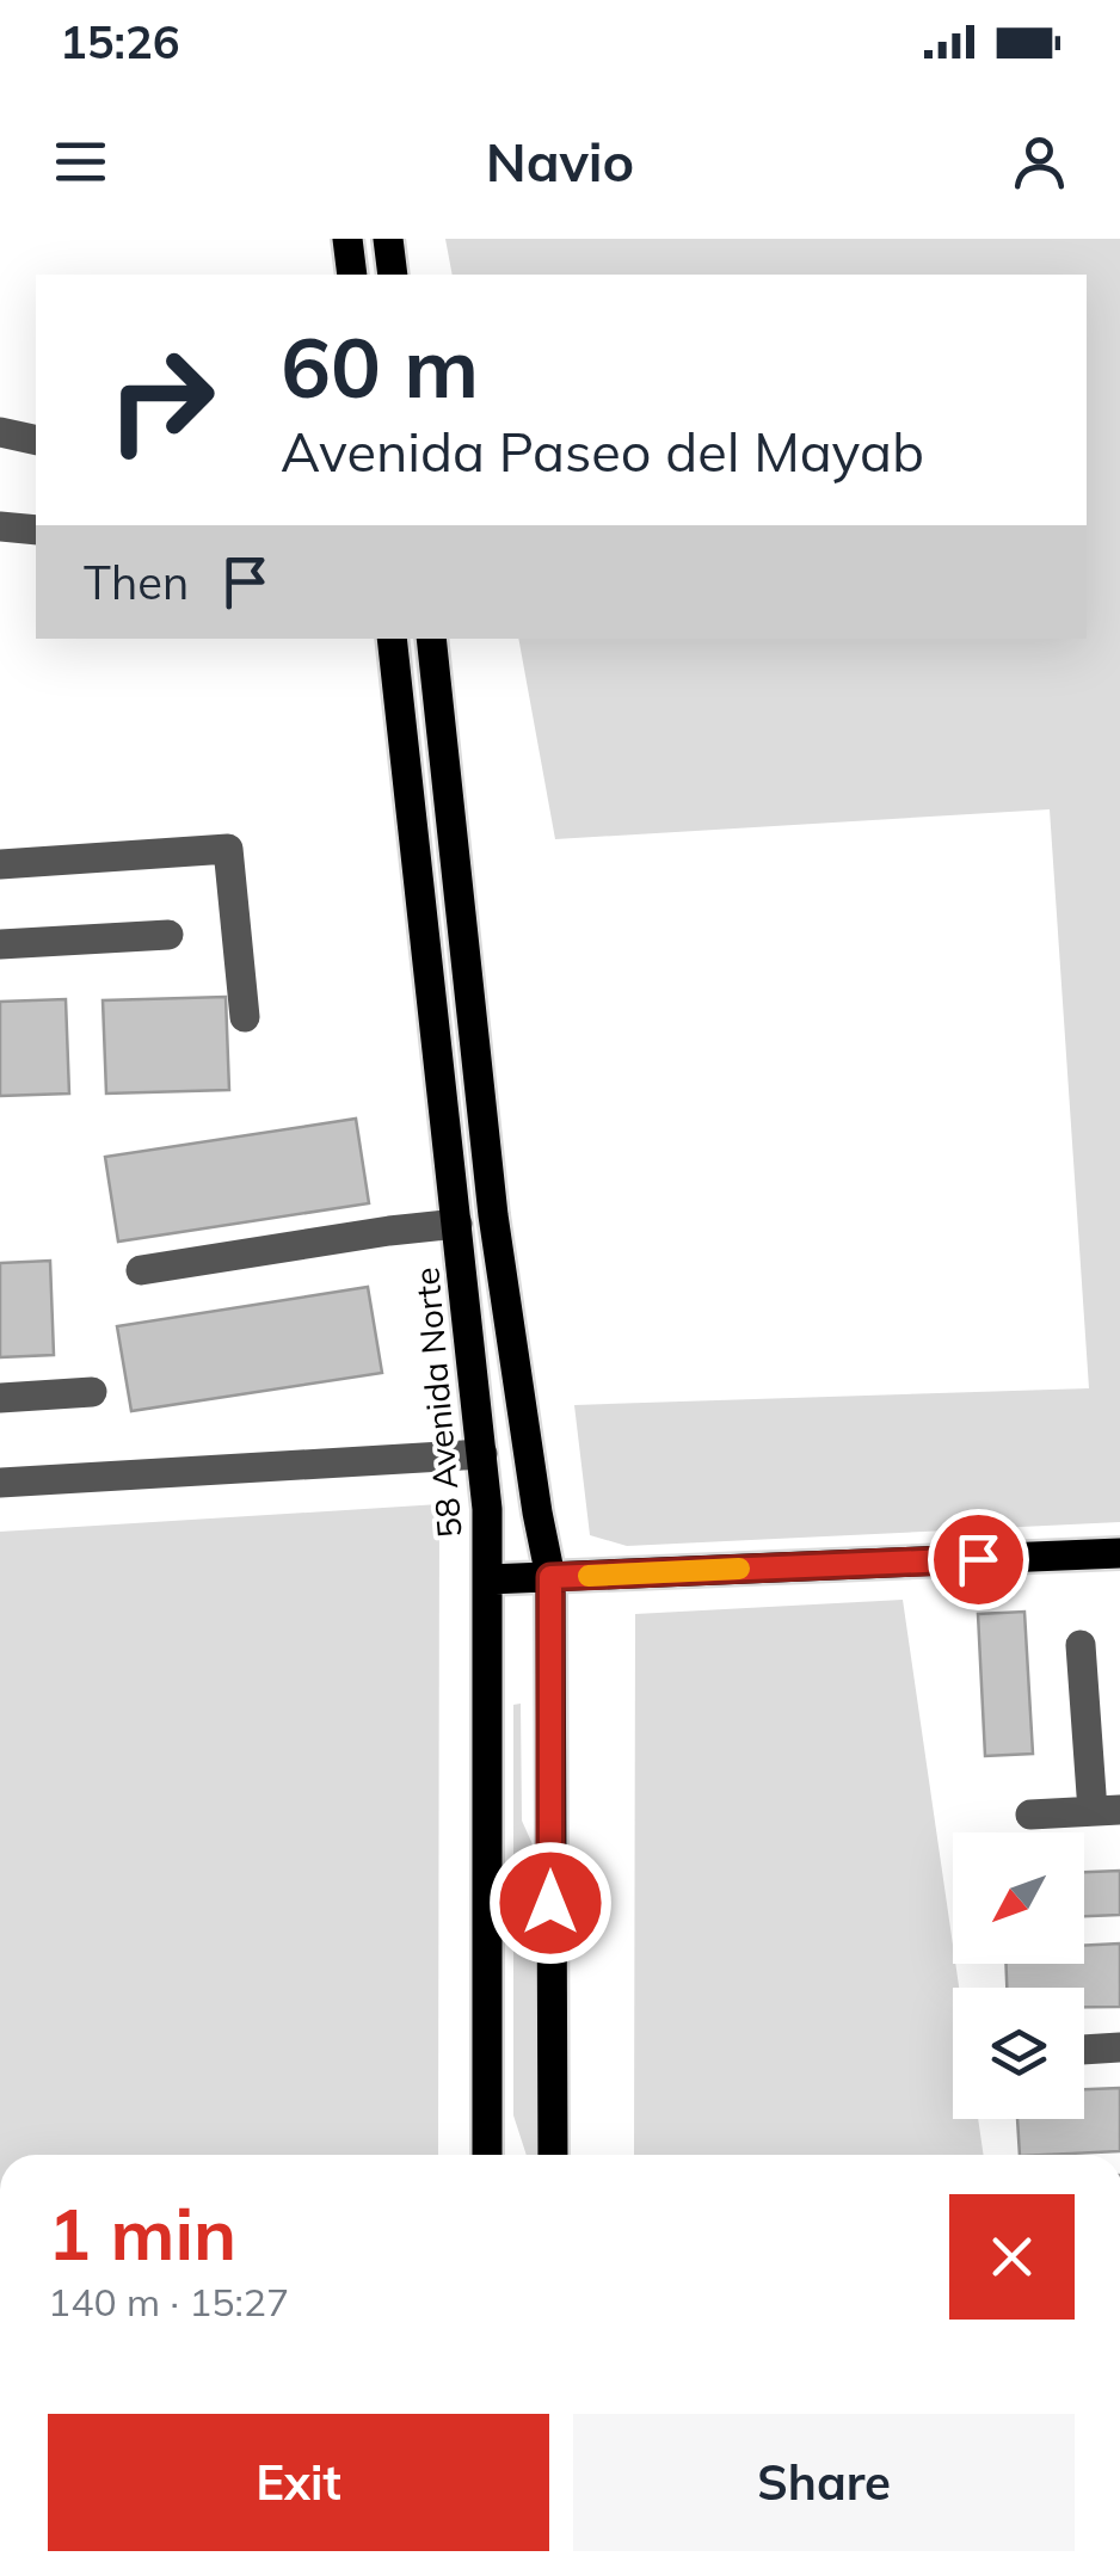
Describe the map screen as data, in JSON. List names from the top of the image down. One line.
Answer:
{"streets":{"main road":["58 Avenida Norte"]},"north":"bottom left","page":{"status":"15:26","header":"Navio","turn":["60 m","Avenida Paseo del Mayab"],"then":"Then","heading":["1 min","140 m · 15:27"],"buttons":["Exit","Share"]}}
